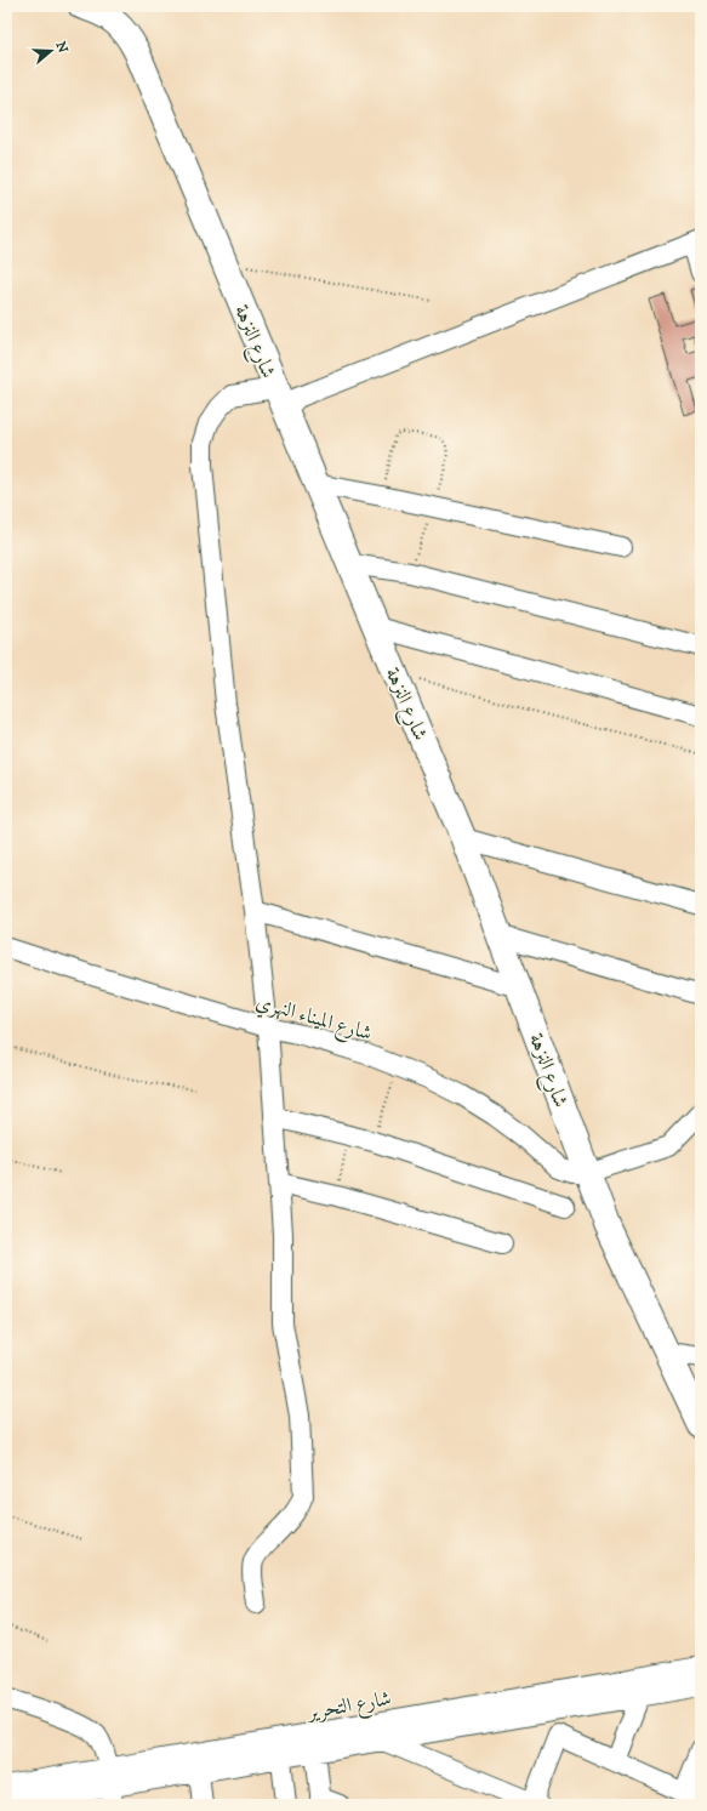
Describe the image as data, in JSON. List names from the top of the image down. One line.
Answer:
{"streets":{"main road":["شارع النزهة"],"street":["شارع الميناء النهري","شارع التحرير"]},"crossings":[["شارع النزهة","شارع الميناء النهري"]],"north":"right"}
